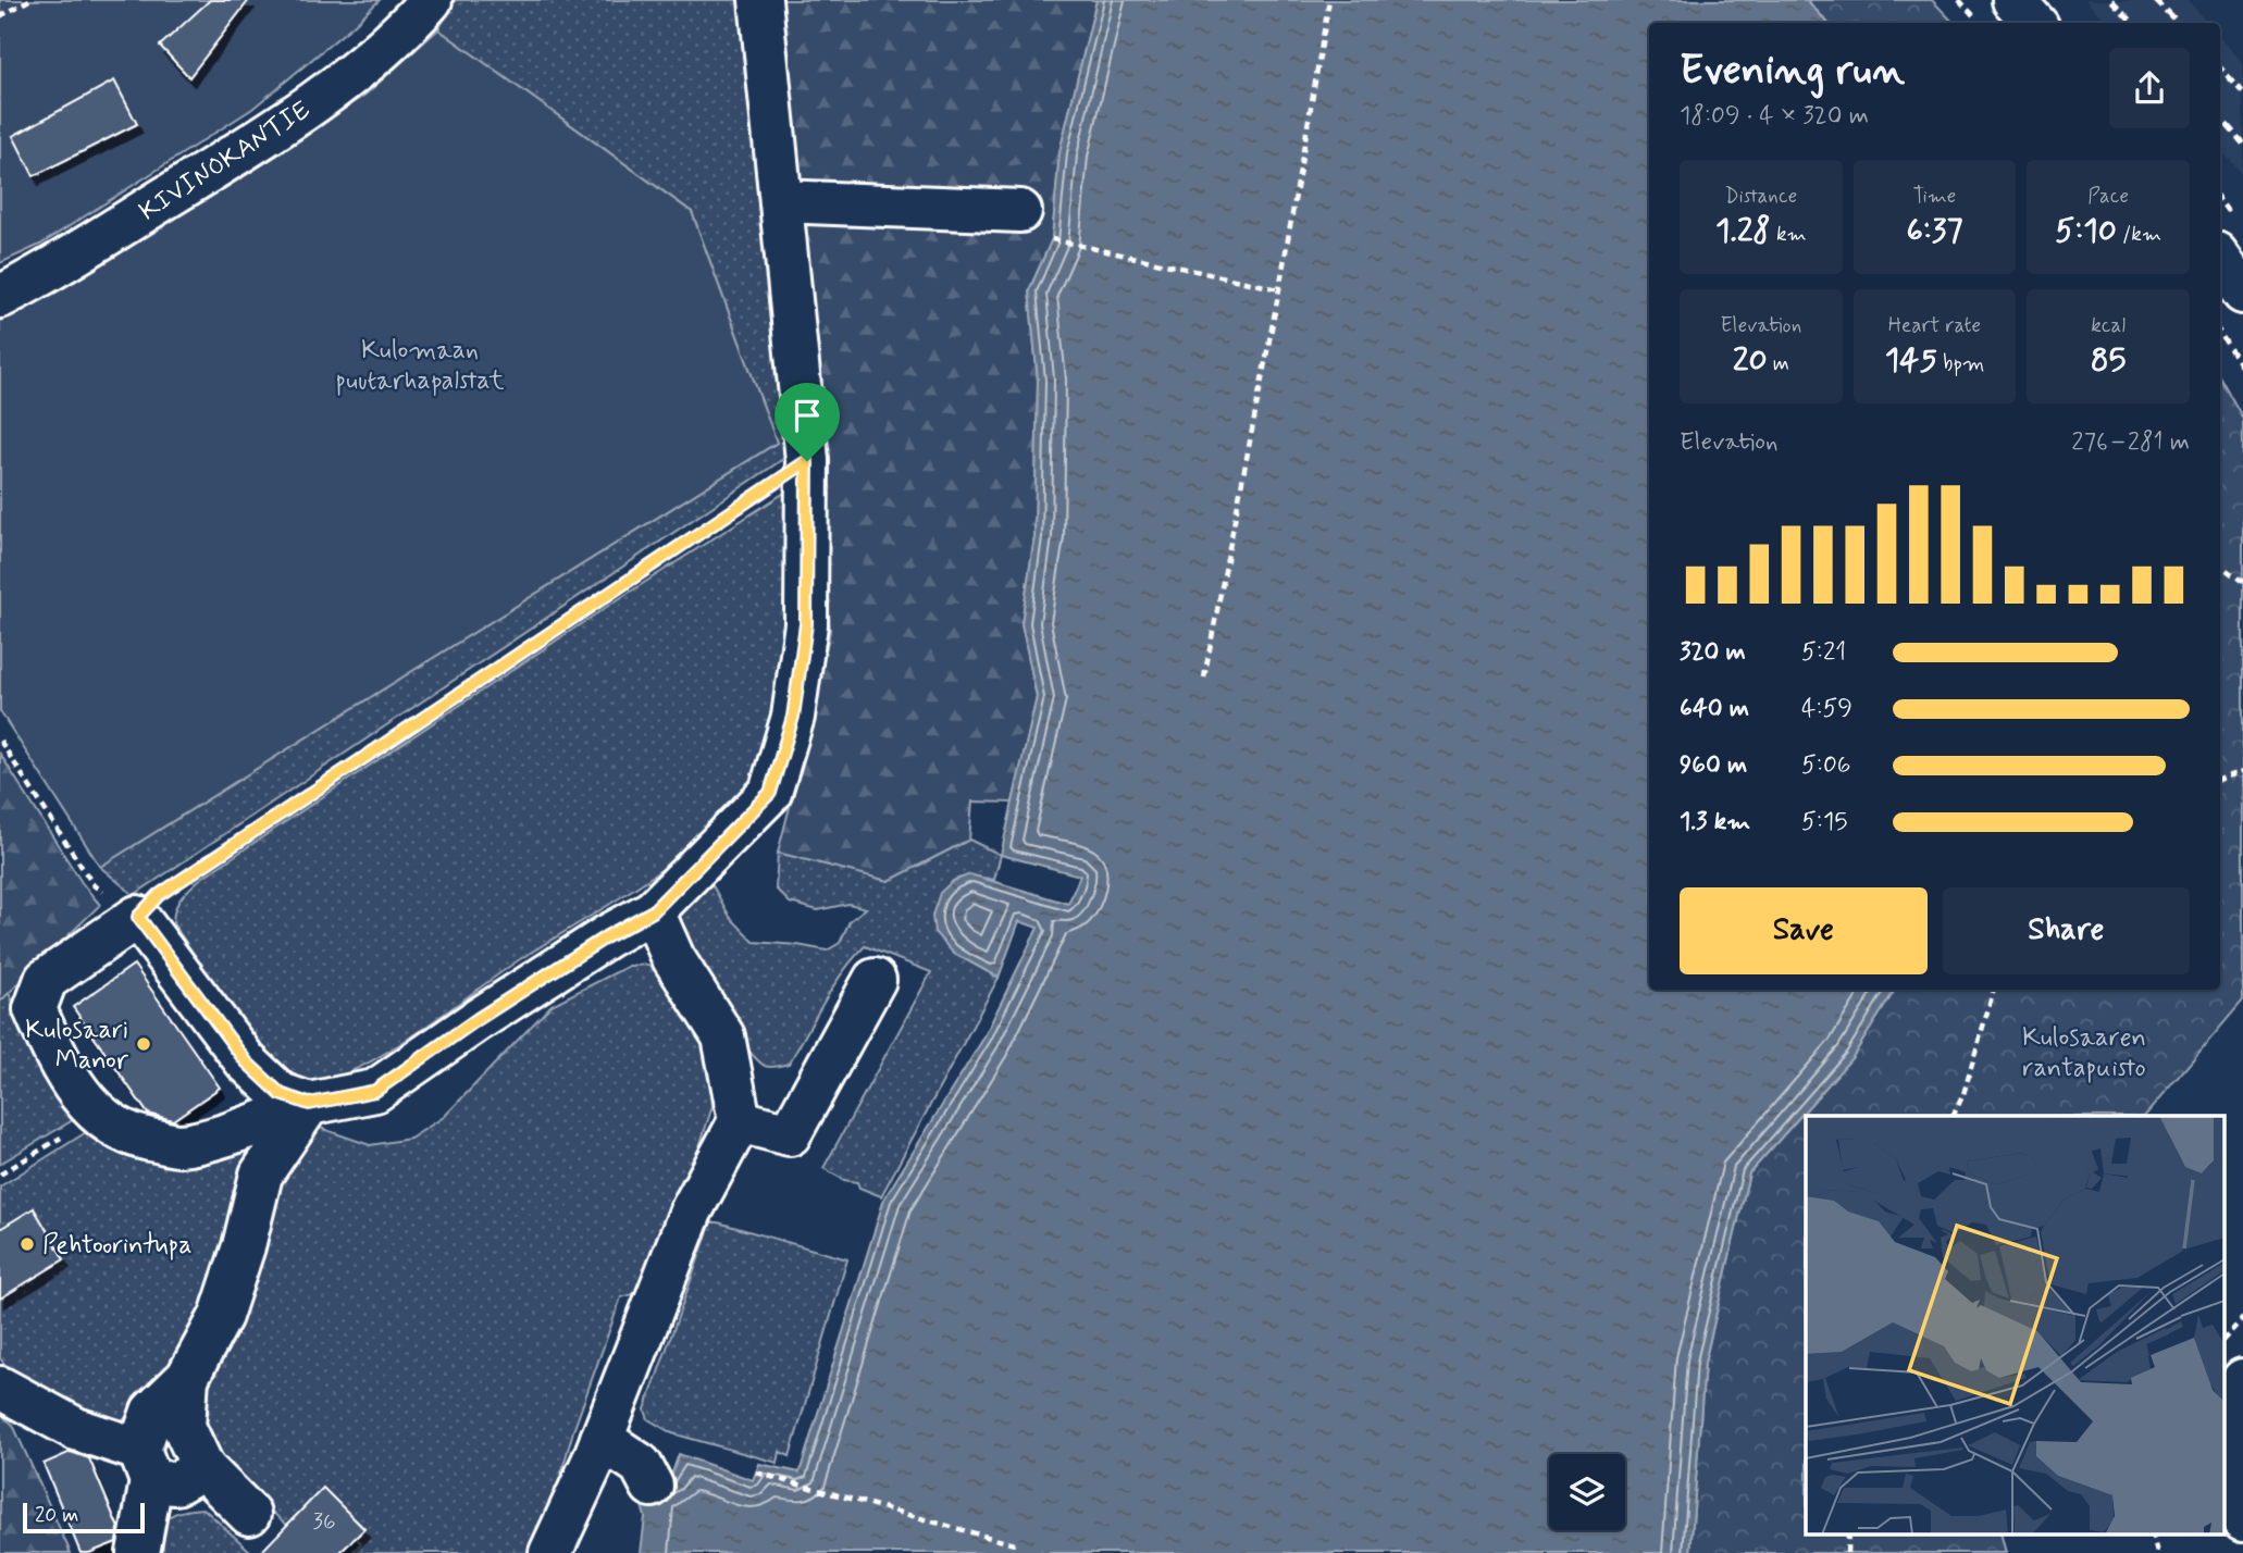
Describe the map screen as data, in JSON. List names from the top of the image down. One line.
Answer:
{"streets":{"street":["KIVINOKANTIE"]},"parks":["Kulomaan puutarhapalstat","Kulosaaren rantapuisto"],"places":["Kulosaari Manor","Pehtoorintupa"],"house_numbers":["36"],"scale_bar":"20 m","page":{"heading":["Evening run","18:09 · 4 × 320 m"],"stats":[["Distance","1.28 km"],["Time","6:37"],["Pace","5:10 /km"],["Elevation","20 m"],["Heart rate","145 bpm"],["kcal","85"]],"chart":["Elevation","276–281 m"],"list":[{"name":"320 m","note":"5:21"},{"name":"640 m","note":"4:59"},{"name":"960 m","note":"5:06"},{"name":"1.3 km","note":"5:15"}],"buttons":["Save","Share"],"scale":"20 m"}}
